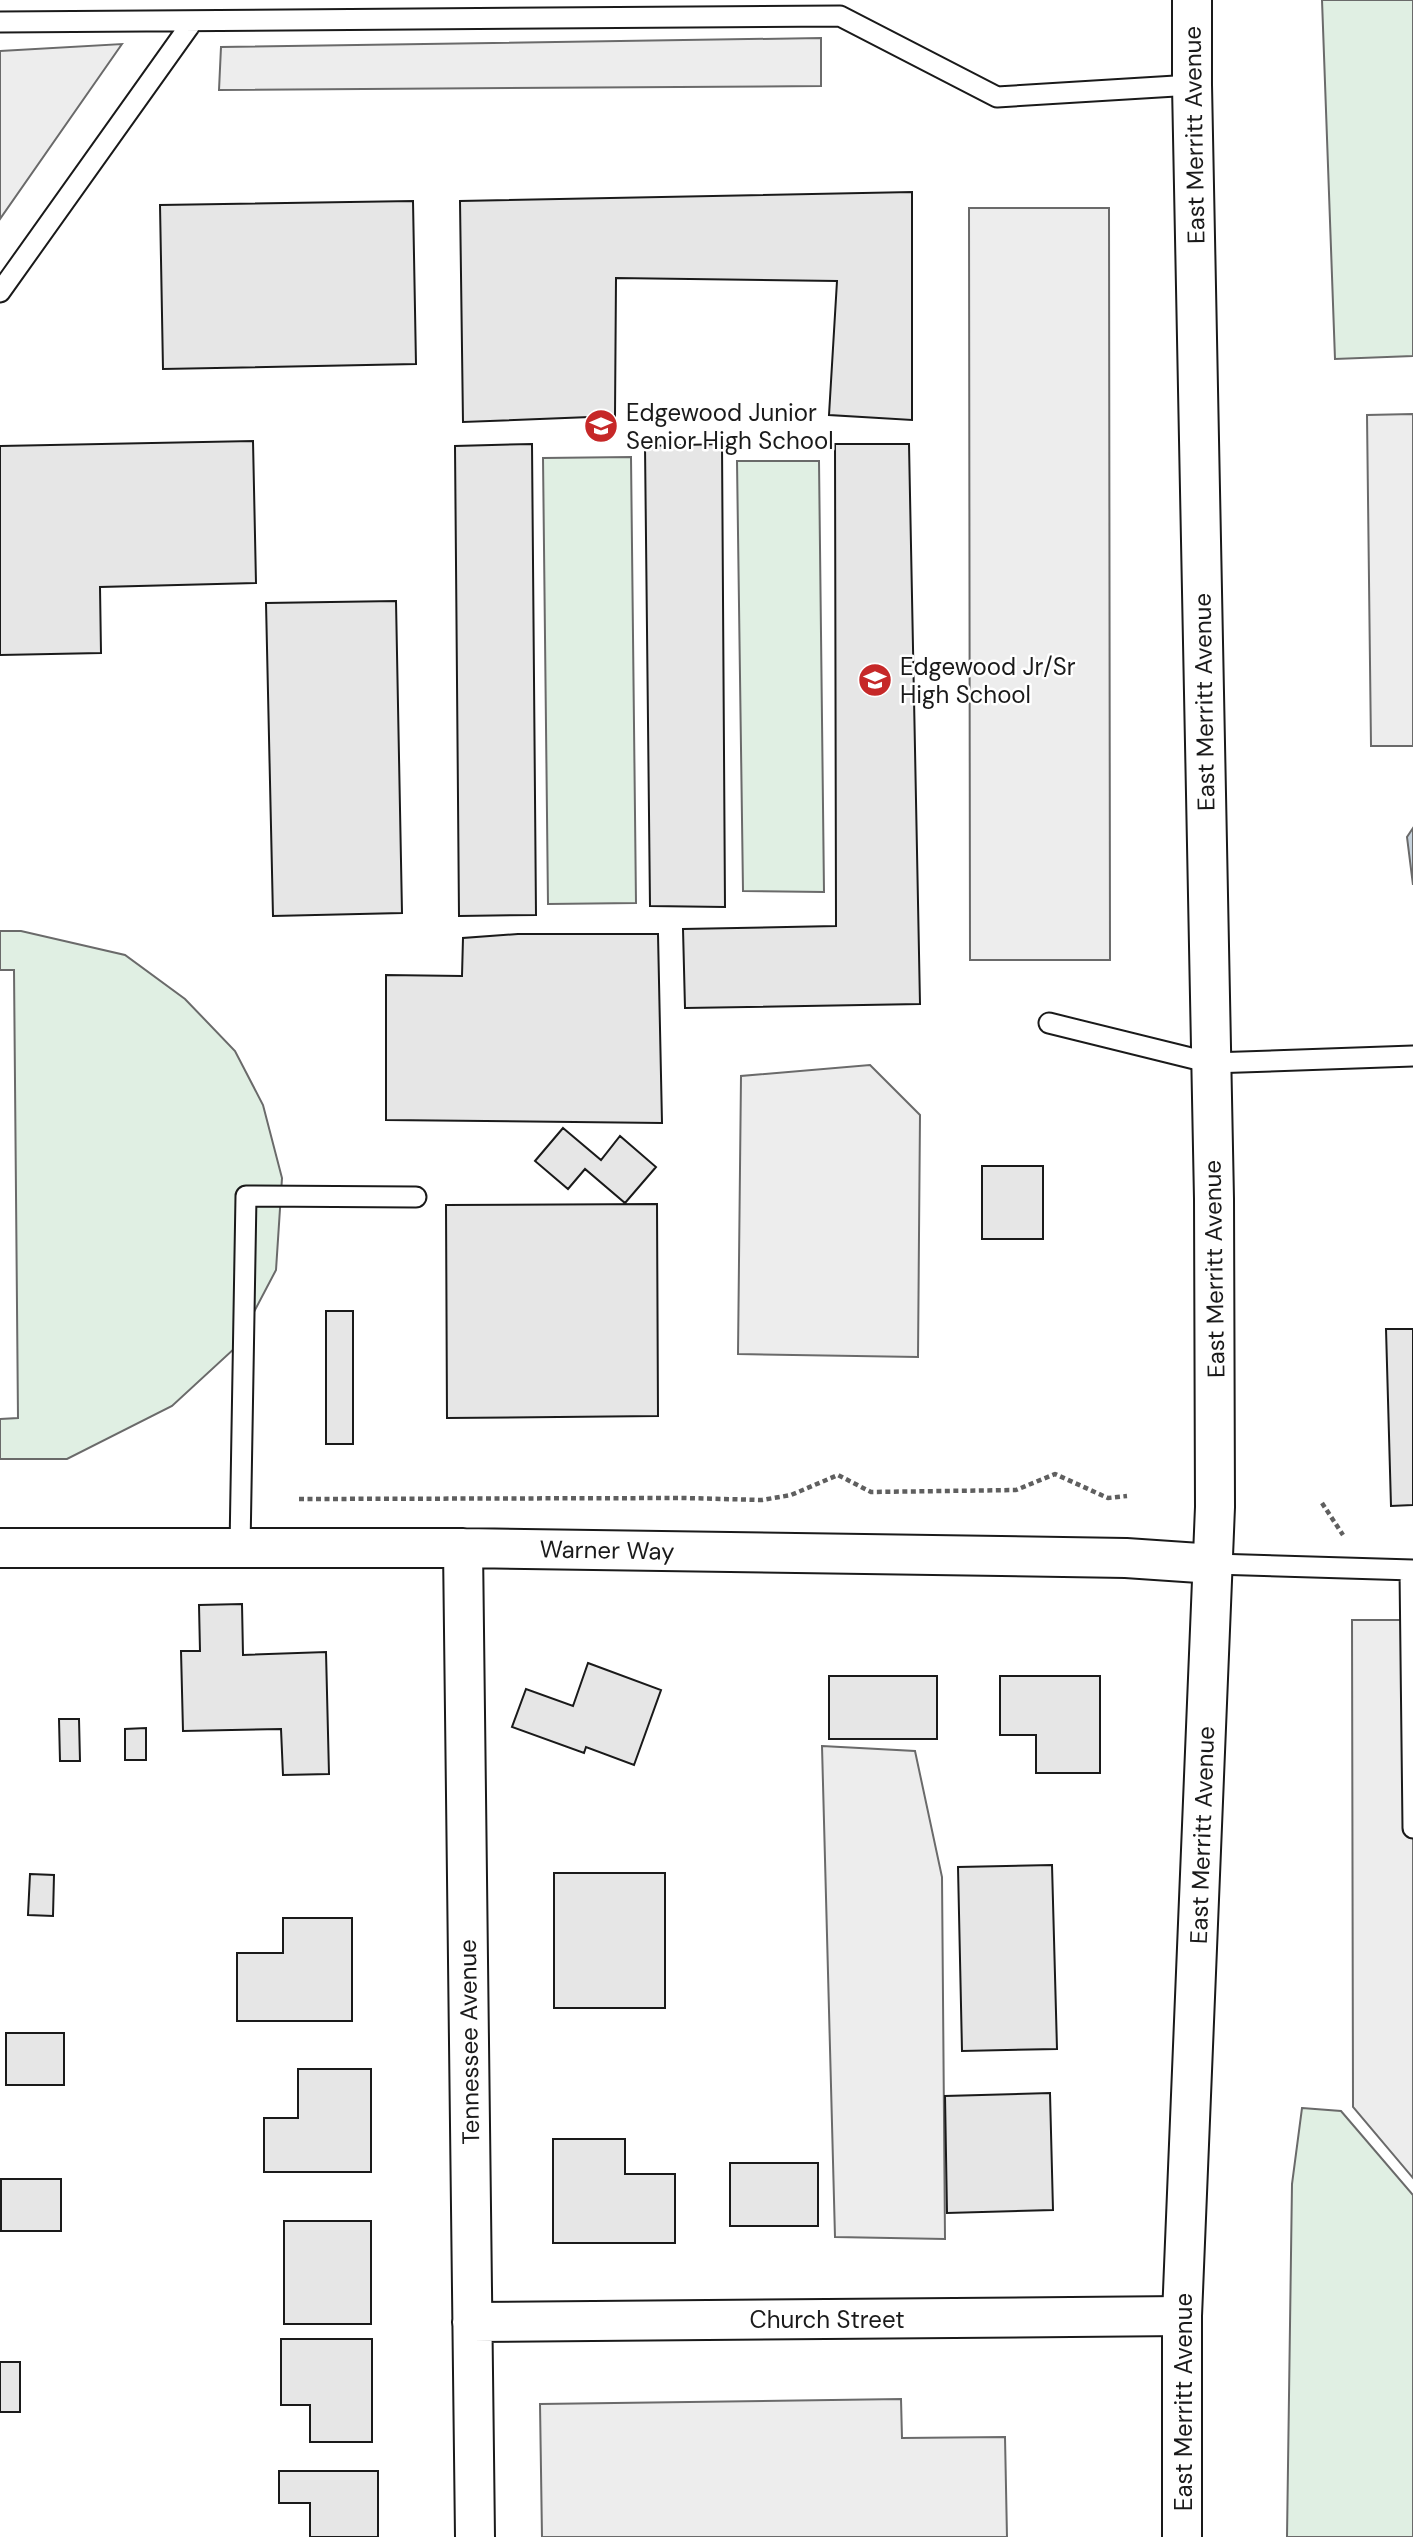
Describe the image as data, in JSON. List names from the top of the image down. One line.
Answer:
{"streets":{"street":["East Merritt Avenue","Warner Way","Tennessee Avenue","Church Street"]},"crossings":[["East Merritt Avenue","Warner Way"],["East Merritt Avenue","Church Street"],["Warner Way","Tennessee Avenue"],["Tennessee Avenue","Church Street"]],"places":{"school or university":["Edgewood Junior Senior High School","Edgewood Jr/Sr High School"]}}
